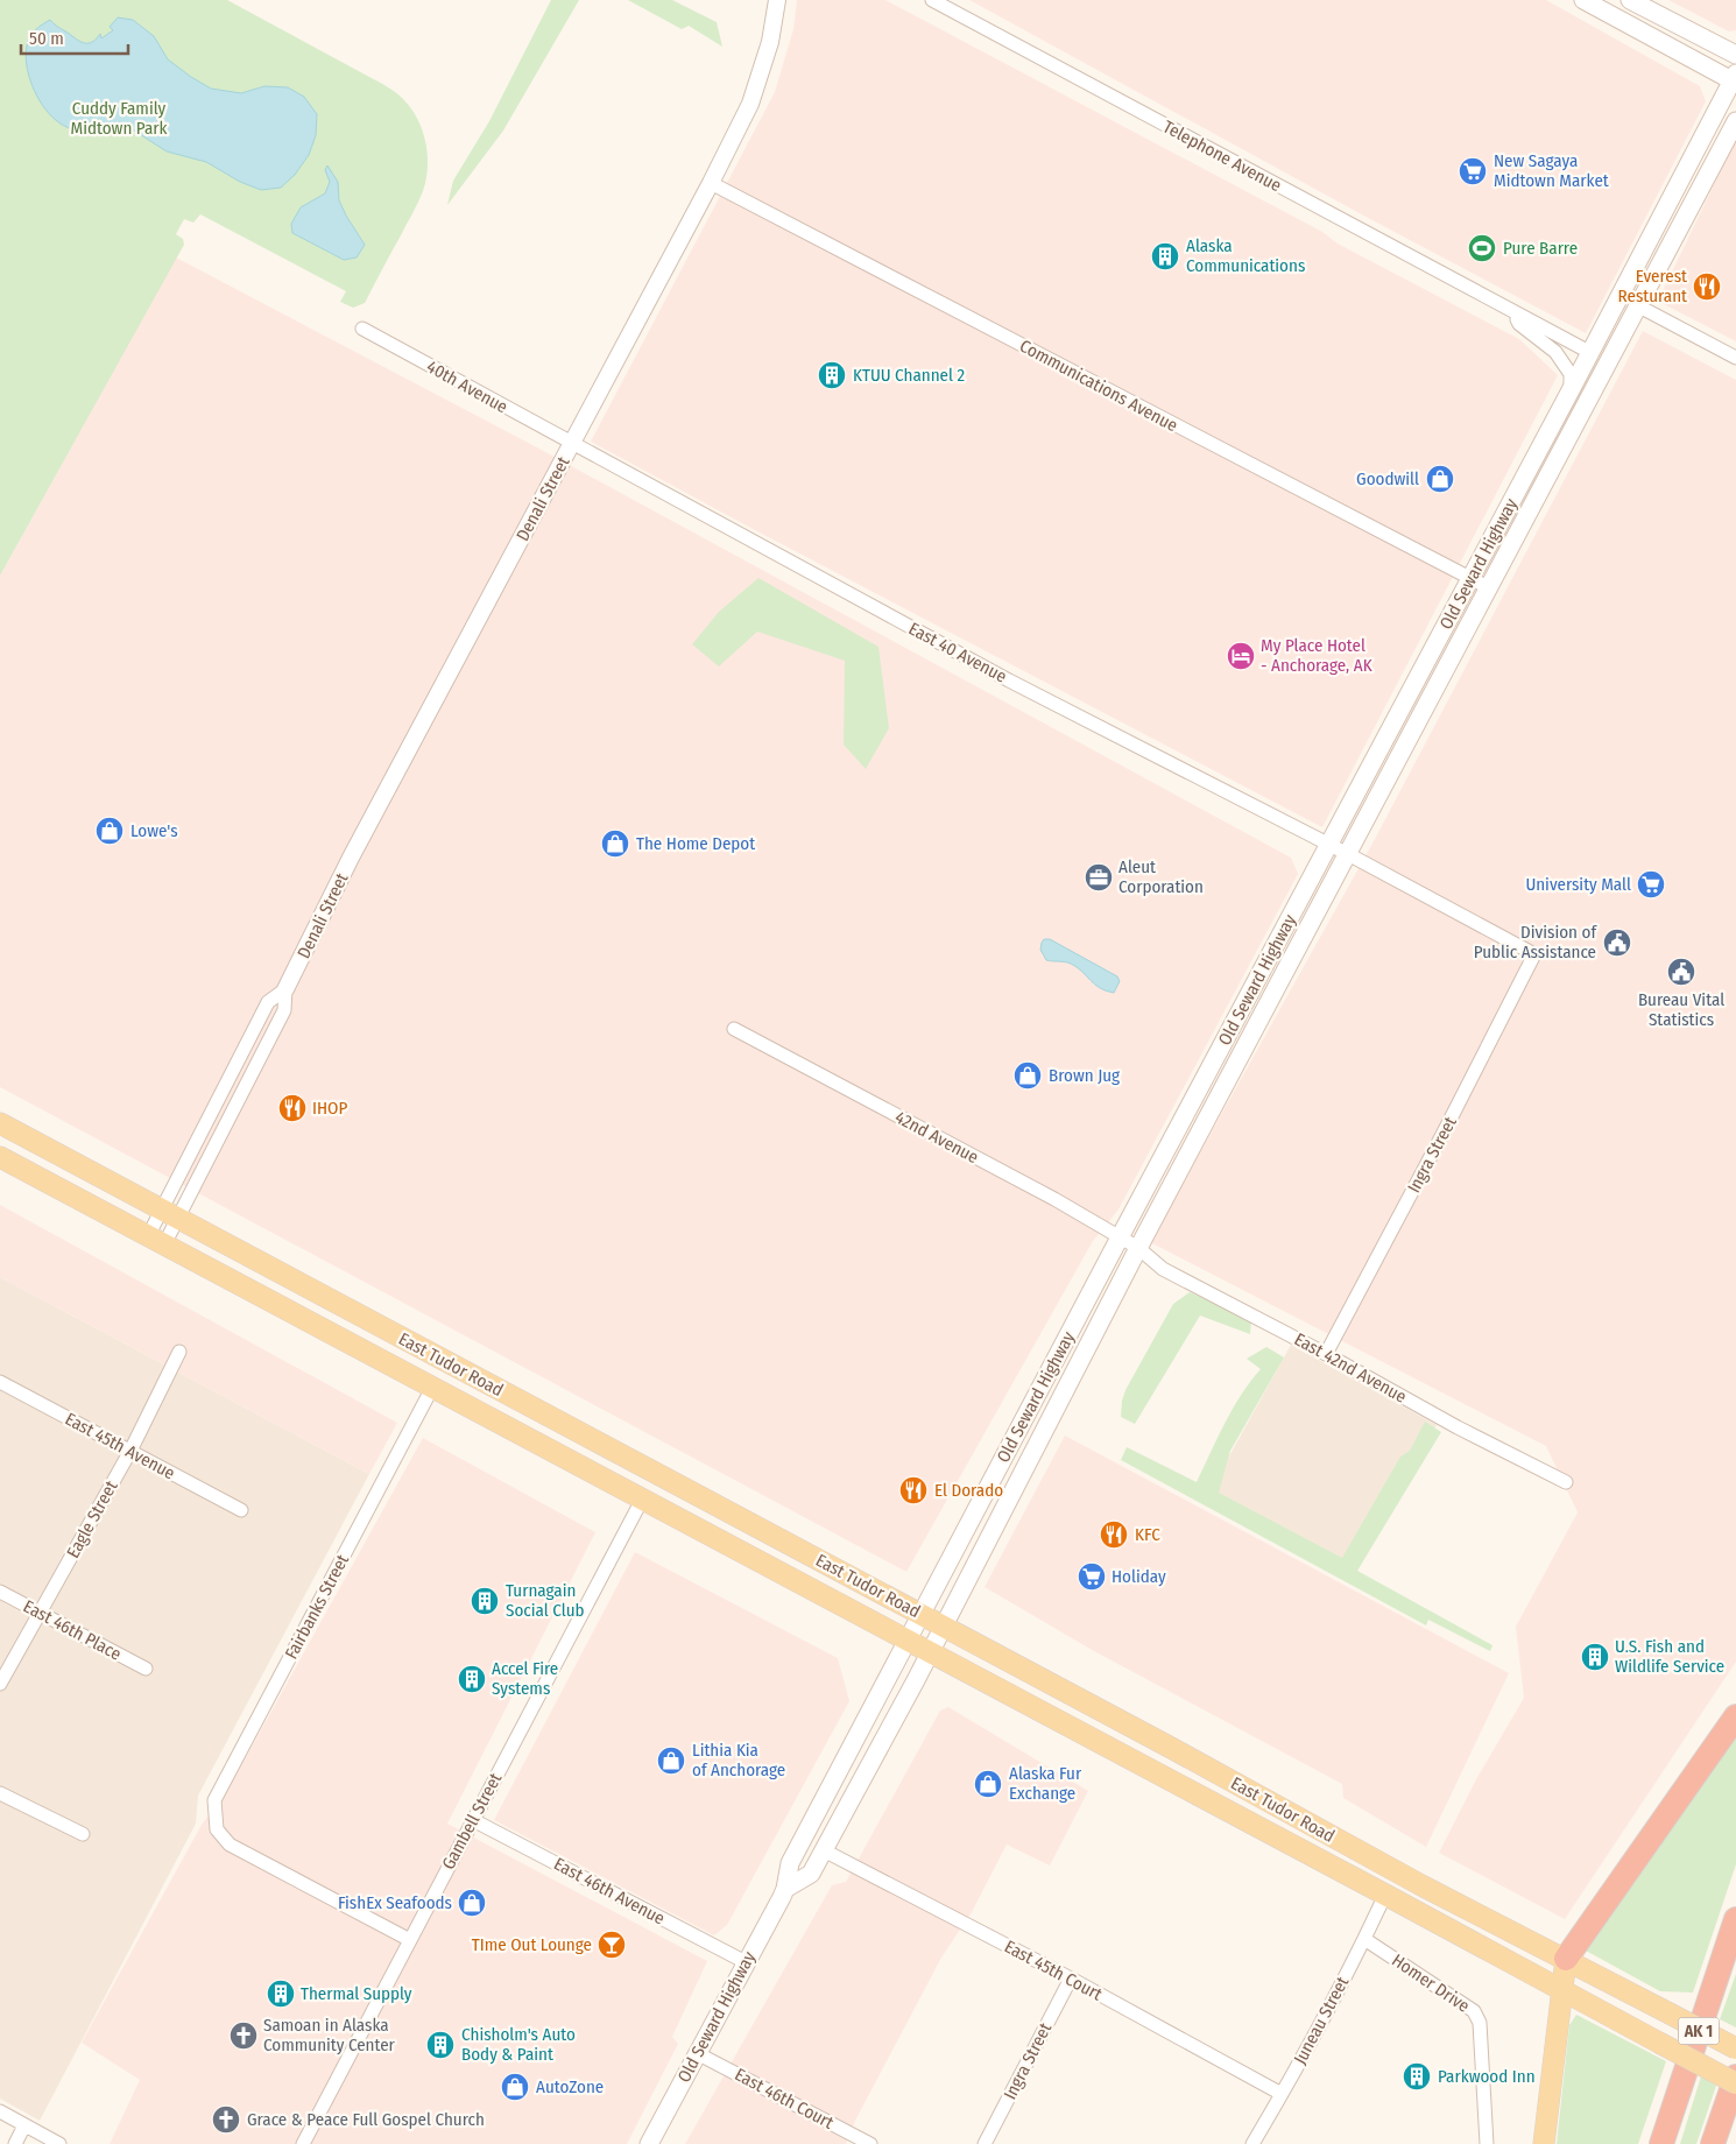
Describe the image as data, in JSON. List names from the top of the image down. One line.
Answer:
{"streets":{"highway":["AK 1"],"main road":["Old Seward Highway","East Tudor Road"],"street":["Telephone Avenue","Communications Avenue","40th Avenue","Denali Street","East 40 Avenue","42nd Avenue","Ingra Street","East 42nd Avenue","East 45th Avenue","Eagle Street","Fairbanks Street","East 46th Place","Gambell Street","East 46th Avenue","East 45th Court","Homer Drive","Juneau Street","East 46th Court"]},"crossings":[["Telephone Avenue","Old Seward Highway"],["Communications Avenue","Denali Street"],["Communications Avenue","Old Seward Highway"],["40th Avenue","Denali Street"],["40th Avenue","East 40 Avenue"],["Denali Street","East 40 Avenue"],["Denali Street","East Tudor Road"],["Old Seward Highway","East 40 Avenue"],["Old Seward Highway","42nd Avenue"],["Old Seward Highway","East Tudor Road"],["Old Seward Highway","East 42nd Avenue"],["Old Seward Highway","East 46th Avenue"],["Old Seward Highway","East 45th Court"],["Old Seward Highway","East 46th Court"],["East 40 Avenue","Ingra Street"],["42nd Avenue","East 42nd Avenue"],["Ingra Street","East 42nd Avenue"],["Ingra Street","East 45th Court"],["East Tudor Road","Fairbanks Street"],["East Tudor Road","Gambell Street"],["East Tudor Road","Juneau Street"],["East 45th Avenue","Eagle Street"],["Eagle Street","East 46th Place"],["Fairbanks Street","Gambell Street"],["Gambell Street","East 46th Avenue"],["East 45th Court","Juneau Street"],["Homer Drive","Juneau Street"]],"parks":["Cuddy Family Midtown Park"],"places":{"supermarket":["New Sagaya Midtown Market","University Mall","Holiday"],"sports":["Pure Barre"],"building":["Alaska Communications","KTUU Channel 2","Turnagain Social Club","U.S. Fish and Wildlife Service","Accel Fire Systems","Thermal Supply","Chisholm's Auto Body & Paint","Parkwood Inn"],"restaurant":["Everest Resturant","IHOP","El Dorado","KFC"],"shop":["Goodwill","Lowe's","The Home Depot","Brown Jug","Lithia Kia of Anchorage","Alaska Fur Exchange","FishEx Seafoods","AutoZone"],"hotel":["My Place Hotel - Anchorage, AK"],"office":["Aleut Corporation"],"public building":["Division of Public Assistance","Bureau Vital Statistics"],"bar":["TIme Out Lounge"],"church":["Samoan in Alaska Community Center","Grace & Peace Full Gospel Church"]},"scale_bar":"50 m"}
